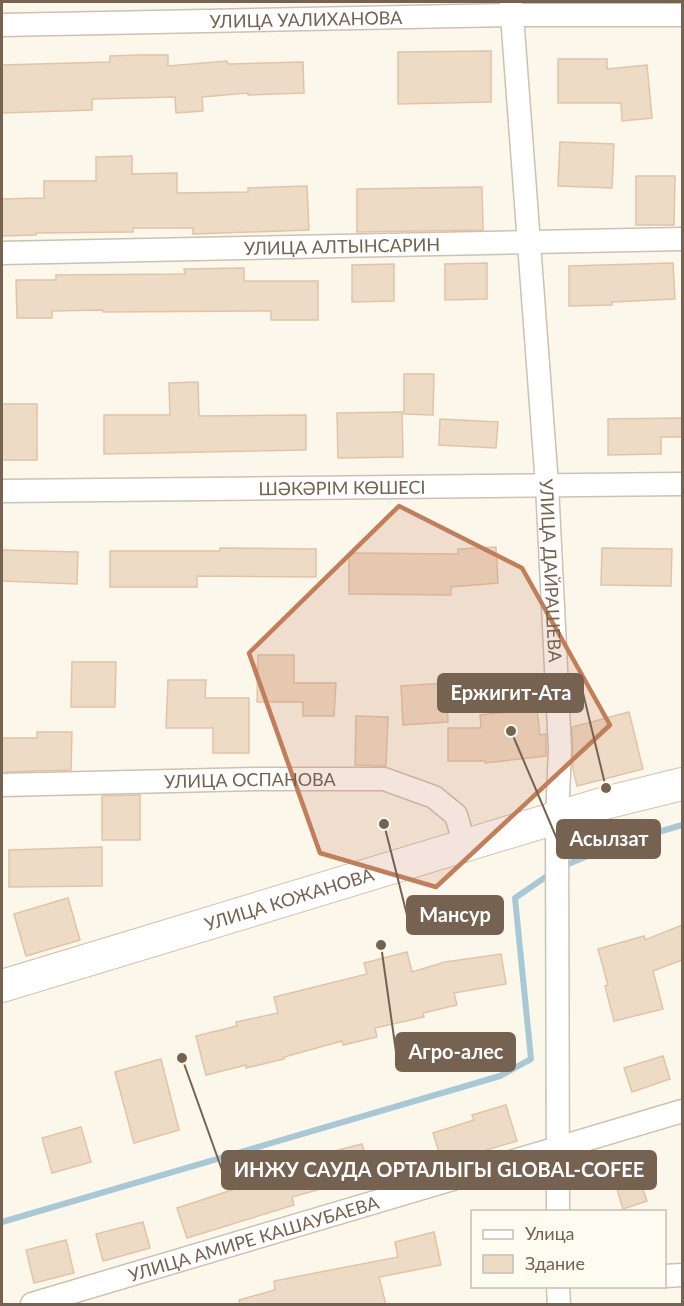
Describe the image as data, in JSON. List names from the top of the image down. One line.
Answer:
{"streets":{"main road":["УЛИЦА КОЖАНОВА"],"street":["УЛИЦА УАЛИХАНОВА","УЛИЦА АЛТЫНСАРИН","ШӘКӘРІМ КӨШЕСІ","УЛИЦА ДАЙРАШЕВА","УЛИЦА ОСПАНОВА","УЛИЦА АМИРЕ КАШАУБАЕВА"]},"crossings":[["УЛИЦА УАЛИХАНОВА","УЛИЦА ДАЙРАШЕВА"],["УЛИЦА АЛТЫНСАРИН","УЛИЦА ДАЙРАШЕВА"],["ШӘКӘРІМ КӨШЕСІ","УЛИЦА ДАЙРАШЕВА"],["УЛИЦА ДАЙРАШЕВА","УЛИЦА КОЖАНОВА"],["УЛИЦА ДАЙРАШЕВА","УЛИЦА АМИРЕ КАШАУБАЕВА"],["УЛИЦА ОСПАНОВА","УЛИЦА КОЖАНОВА"]],"places":["Асылзат","Ержигит-Ата","Мансур","Агро-алес","ИНЖУ САУДА ОРТАЛЫГЫ GLOBAL-COFEE"],"legend":["Улица","Здание"]}
